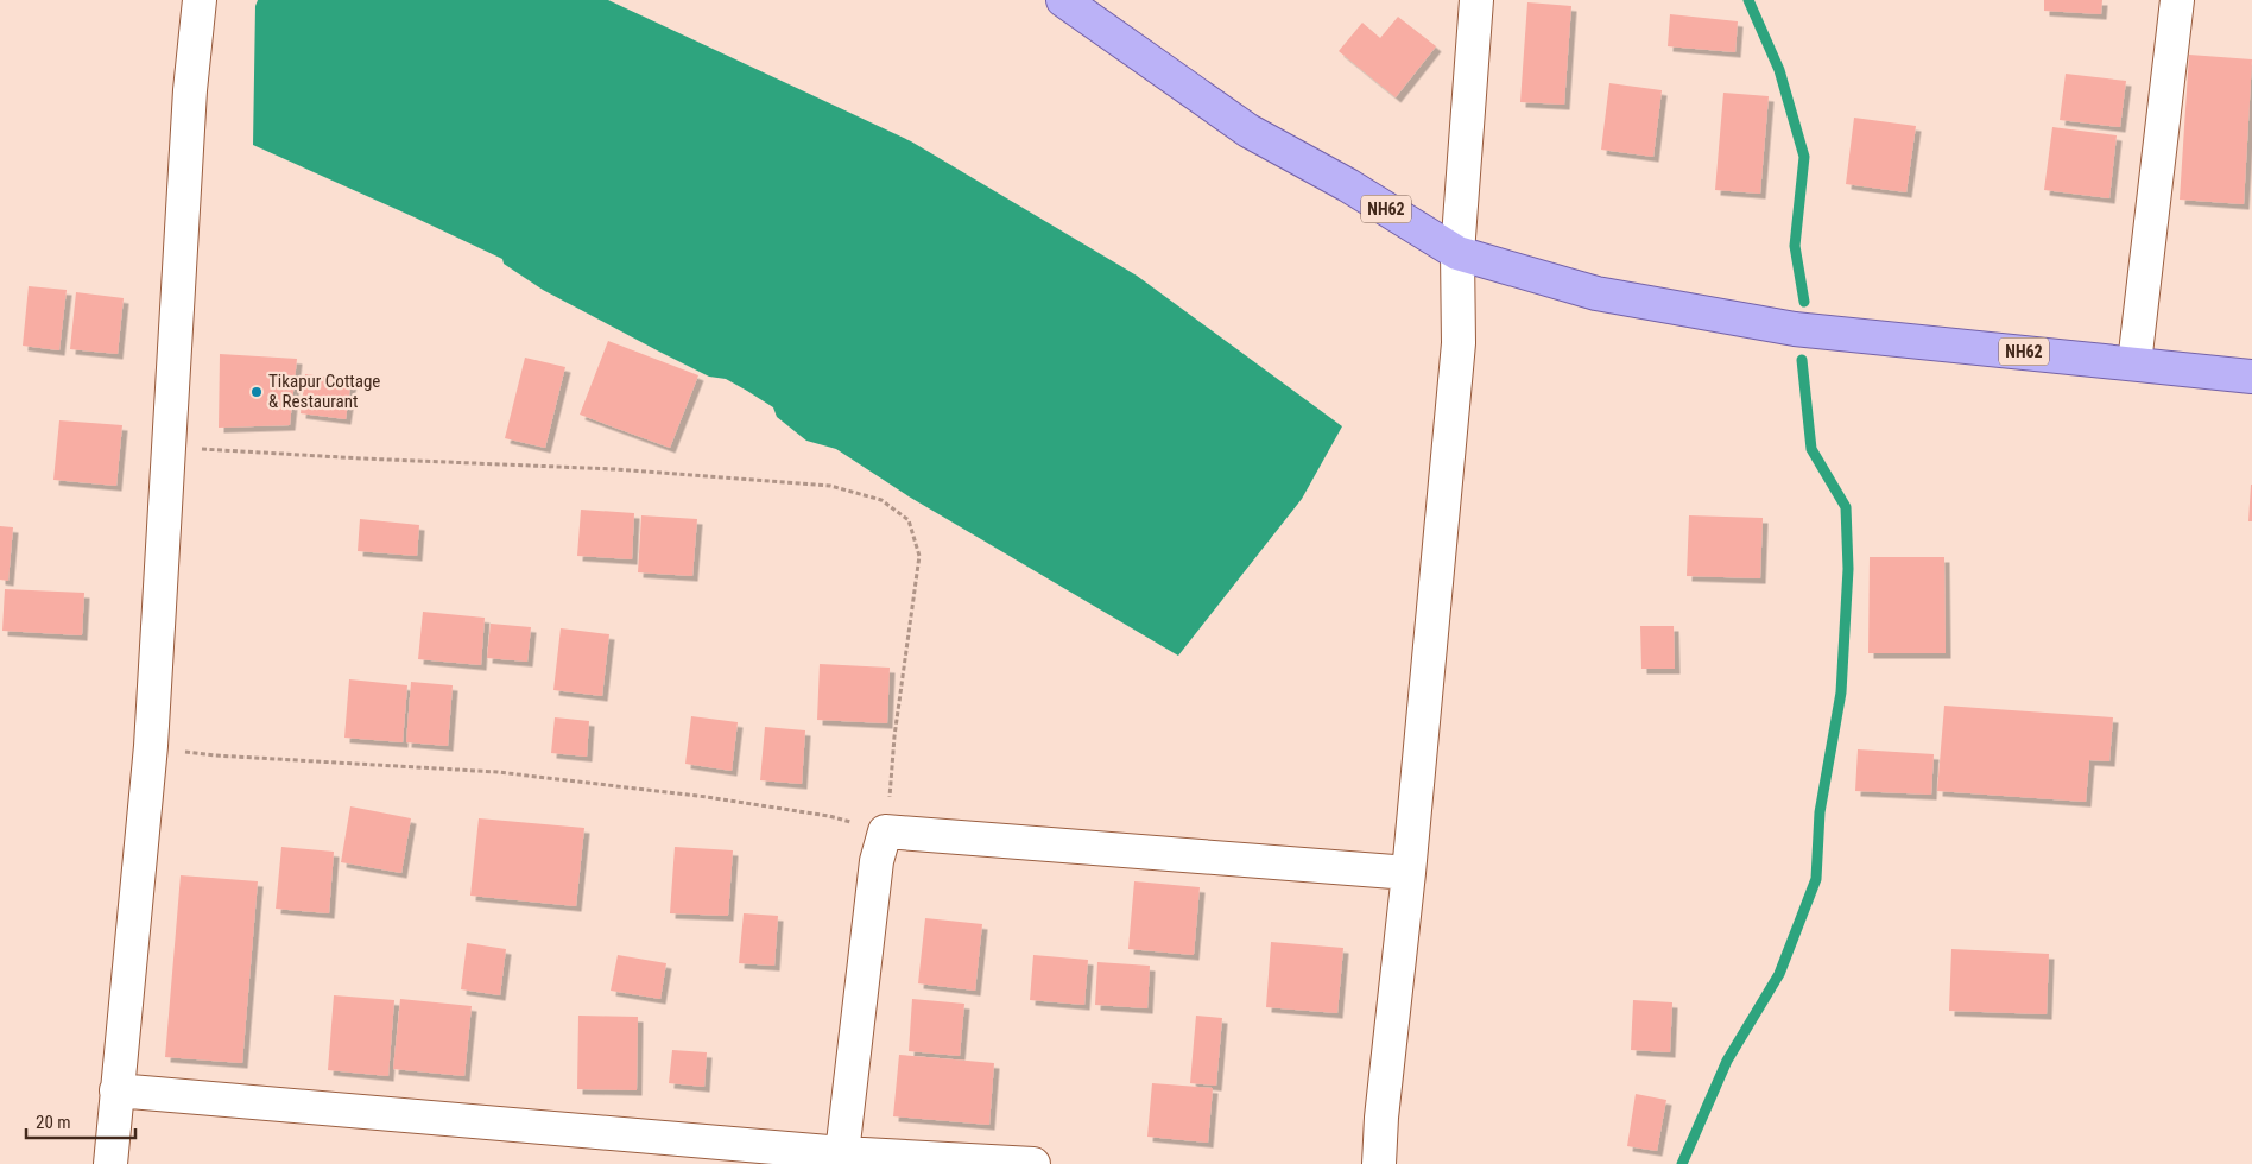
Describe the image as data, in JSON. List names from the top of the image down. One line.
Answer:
{"streets":{"main road":["NH62"]},"places":["Tikapur Cottage & Restaurant"],"scale_bar":"20 m"}
